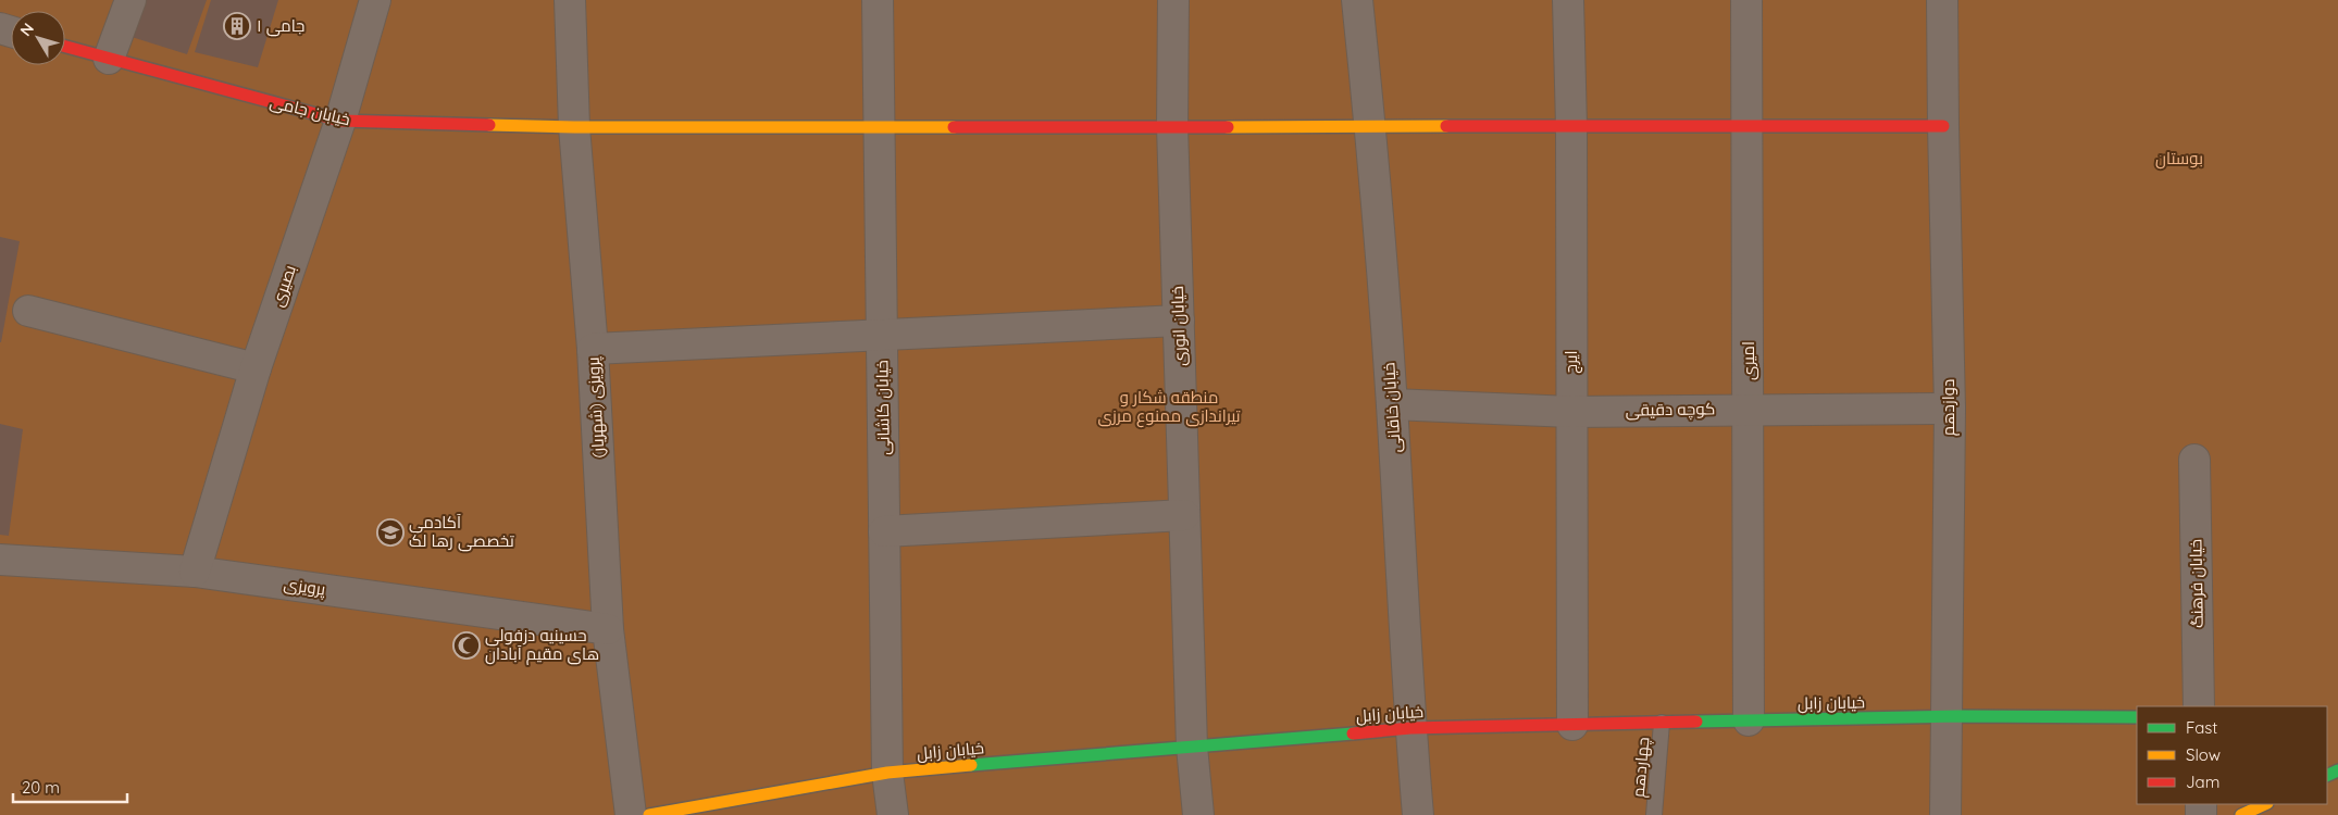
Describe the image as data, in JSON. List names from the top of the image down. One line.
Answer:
{"streets":{"street":["خیابان جامی","بصیری","خیابان انوری","امیری","ایرج","پرویزی (شهریار)","خیابان کاشانی","خیابان خاقانی","دوازدهم","کوچه دقیقی","خیابان فرهنگ","پرویزی","خیابان زابل"],"lane":["چهاردهم"]},"crossings":[["خیابان جامی","بصیری"],["خیابان جامی","خیابان انوری"],["خیابان جامی","امیری"],["خیابان جامی","ایرج"],["خیابان جامی","پرویزی (شهریار)"],["خیابان جامی","خیابان کاشانی"],["خیابان جامی","خیابان خاقانی"],["خیابان جامی","دوازدهم"],["بصیری","پرویزی"],["خیابان انوری","خیابان زابل"],["امیری","کوچه دقیقی"],["امیری","خیابان زابل"],["ایرج","کوچه دقیقی"],["ایرج","خیابان زابل"],["پرویزی (شهریار)","پرویزی"],["خیابان کاشانی","خیابان زابل"],["خیابان خاقانی","کوچه دقیقی"],["خیابان خاقانی","خیابان زابل"],["دوازدهم","کوچه دقیقی"],["دوازدهم","خیابان زابل"],["خیابان زابل","چهاردهم"]],"parks":["بوستان","منطقه شکار و تیراندازی ممنوع مرزی"],"places":{"building":["جامی ۱"],"school or university":["آکادمی تخصصی رها لک"],"mosque":["حسینیه دزفولی های مقیم آبادان"]},"legend":["Fast","Slow","Jam"],"scale_bar":"20 m","north":"top left"}
